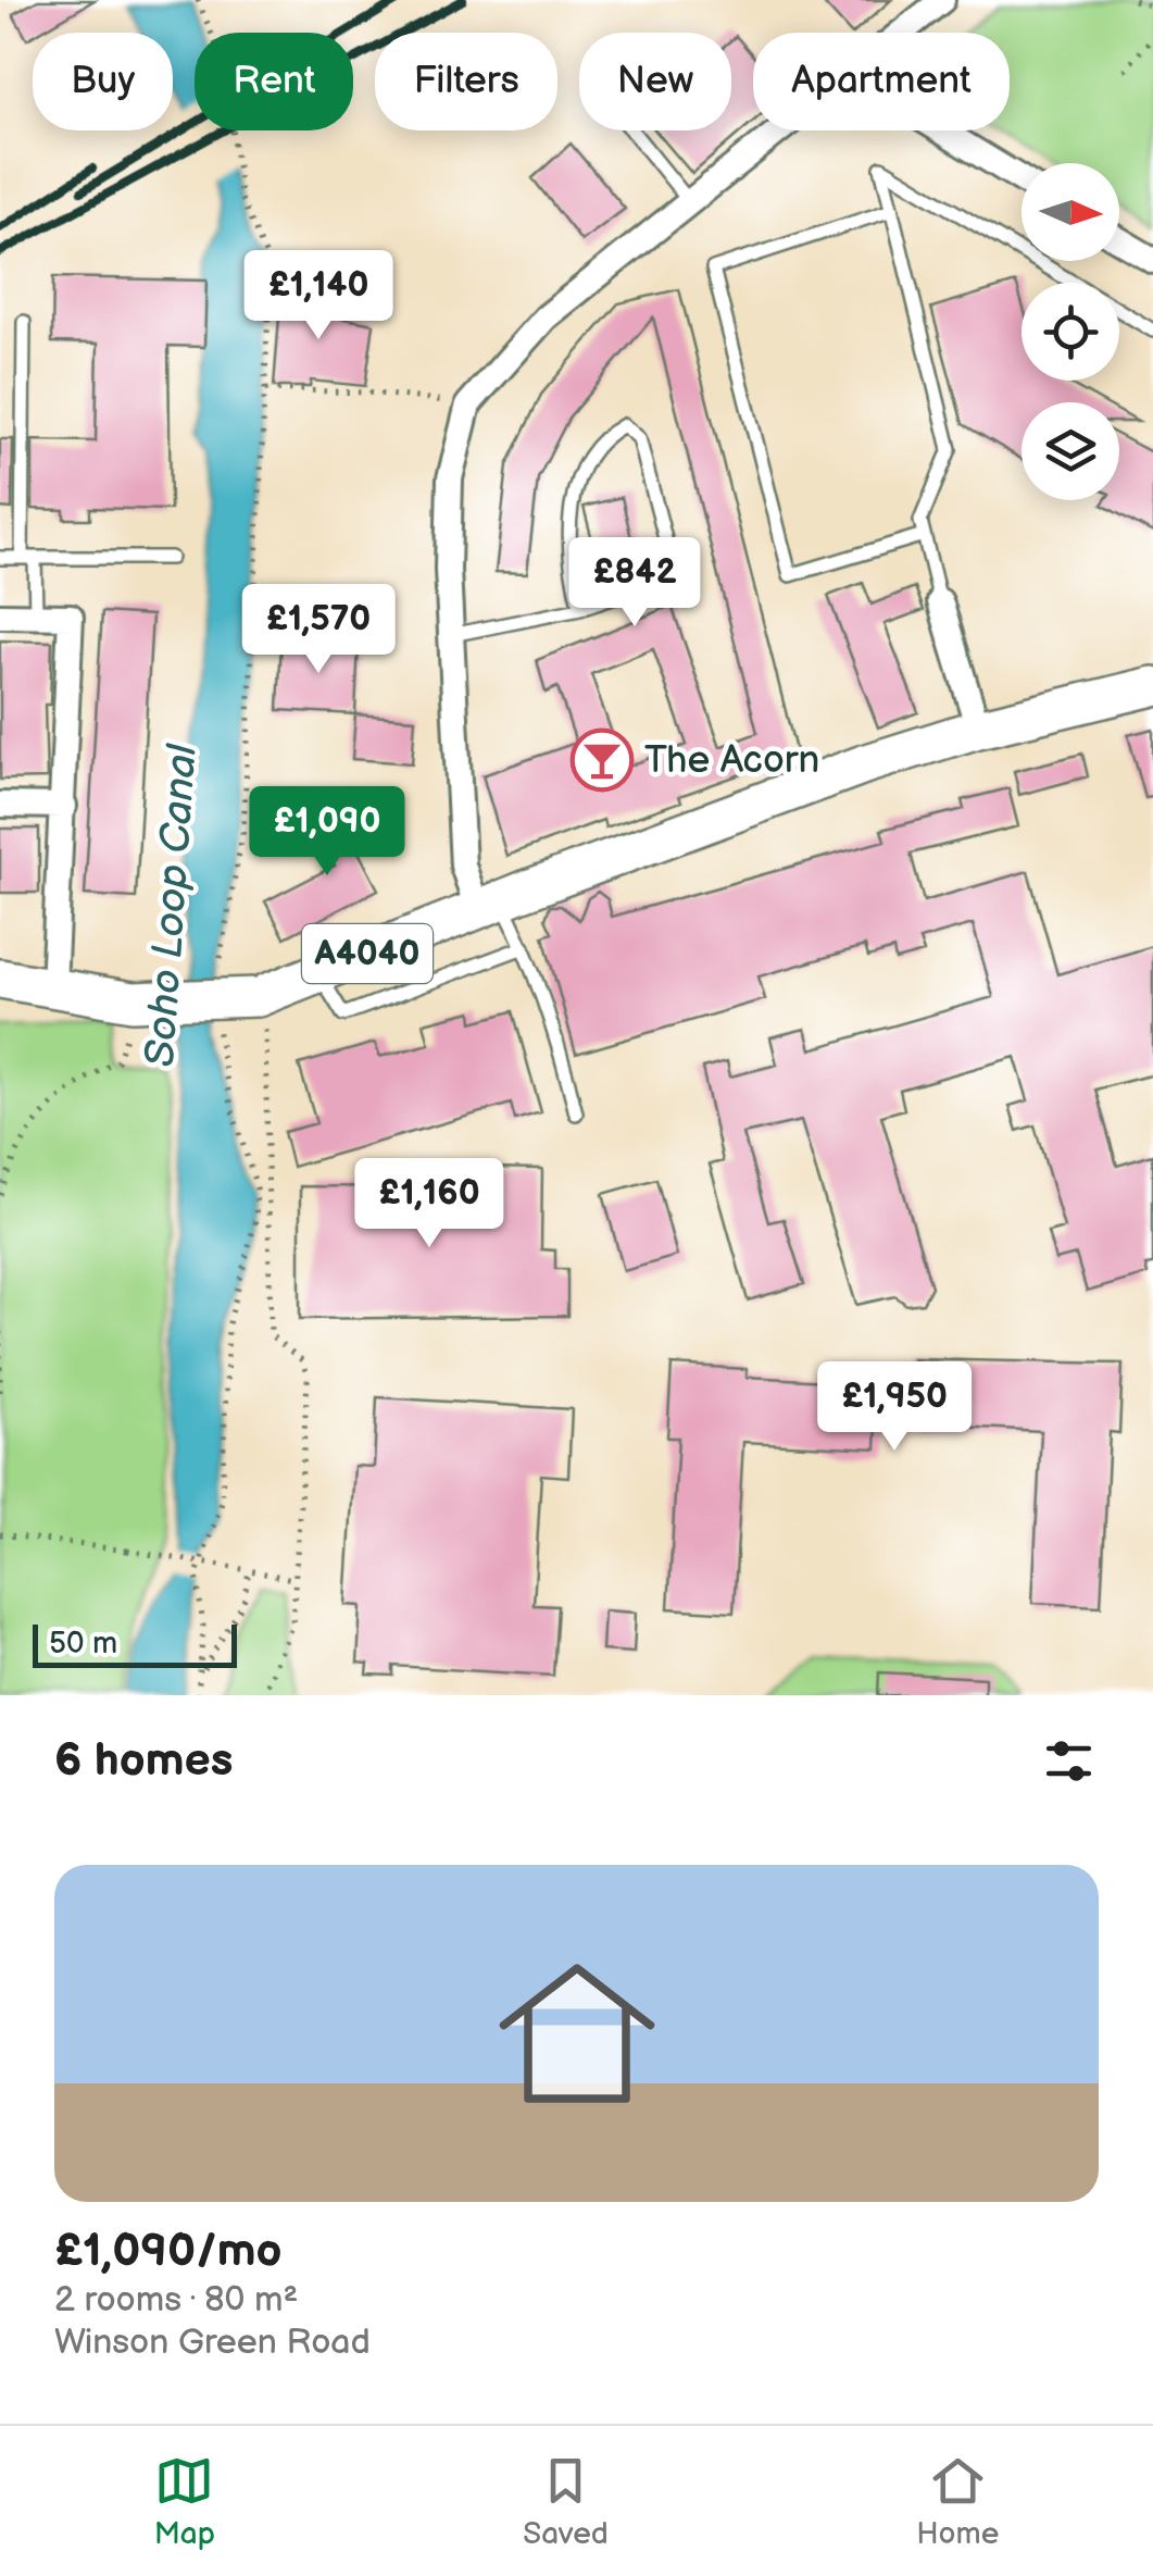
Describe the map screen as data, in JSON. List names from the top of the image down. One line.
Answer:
{"streets":{"main road":["A4040"]},"water":["Soho Loop Canal"],"places":{"bar":["The Acorn"]},"scale_bar":"50 m","north":"right","page":{"chip":["Buy","Rent","Filters","New","Apartment"],"price":["£1,140","£842","£1,570","£1,090","£1,160","£1,950"],"scale":"50 m","heading":"6 homes","list":[{"name":"£1,090/mo","note":"2 rooms · 80 m² · Winson Green Road"}],"tabs":["Map","Saved","Home"]}}
